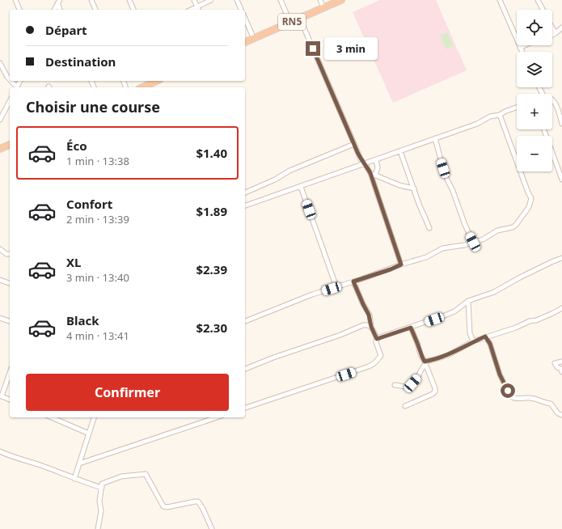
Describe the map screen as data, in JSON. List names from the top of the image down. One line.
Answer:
{"streets":{"highway":["RN5"]},"page":{"map_buttons":["+","−"],"banner":["Départ","Destination"],"bubble":"3 min","heading":"Choisir une course","list":[{"name":"Éco","note":"1 min · 13:38","value":"$1.40"},{"name":"Confort","note":"2 min · 13:39","value":"$1.89"},{"name":"XL","note":"3 min · 13:40","value":"$2.39"},{"name":"Black","note":"4 min · 13:41","value":"$2.30"}],"buttons":"Confirmer"}}
